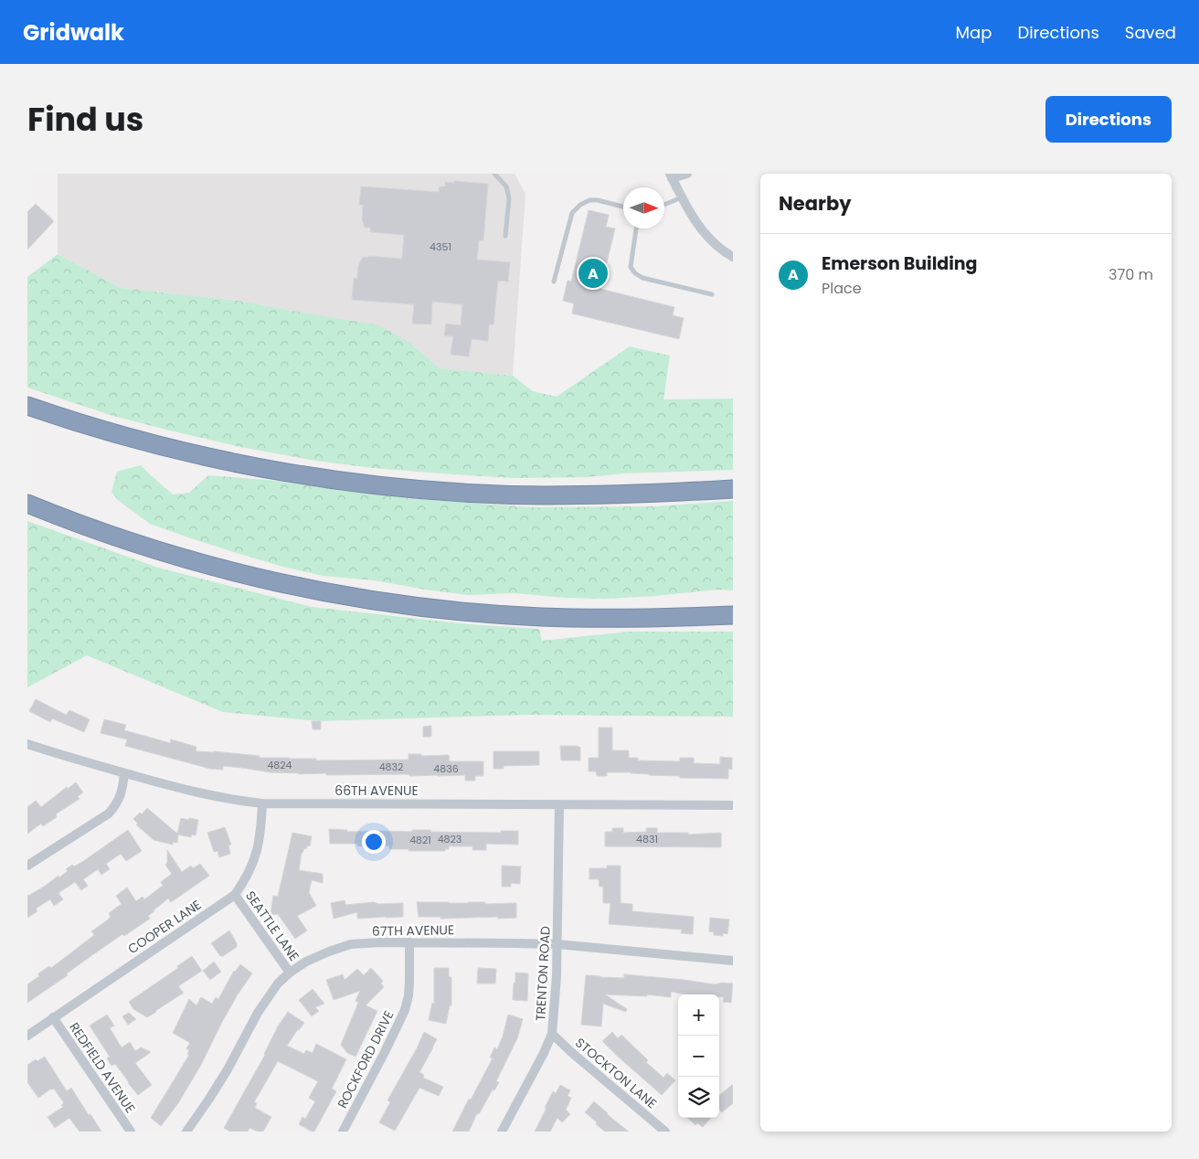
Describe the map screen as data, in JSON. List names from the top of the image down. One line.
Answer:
{"streets":{"street":["66TH AVENUE","SEATTLE LANE","COOPER LANE","67TH AVENUE","TRENTON ROAD","ROCKFORD DRIVE","REDFIELD AVENUE","STOCKTON LANE"]},"crossings":[["66TH AVENUE","COOPER LANE"],["66TH AVENUE","TRENTON ROAD"],["SEATTLE LANE","COOPER LANE"],["SEATTLE LANE","67TH AVENUE"],["COOPER LANE","REDFIELD AVENUE"],["67TH AVENUE","TRENTON ROAD"],["67TH AVENUE","ROCKFORD DRIVE"],["TRENTON ROAD","STOCKTON LANE"]],"house_numbers":["4351","4824","4832","4836","4823","4831","4821"],"north":"right","page":{"header":"Gridwalk","nav":["Map","Directions","Saved"],"title":"Find us","buttons":"Directions","heading":"Nearby","list":[{"mark":"A","name":"Emerson Building","note":"Place","value":"370 m"}],"pins":"A","map_buttons":["+","−"]}}
